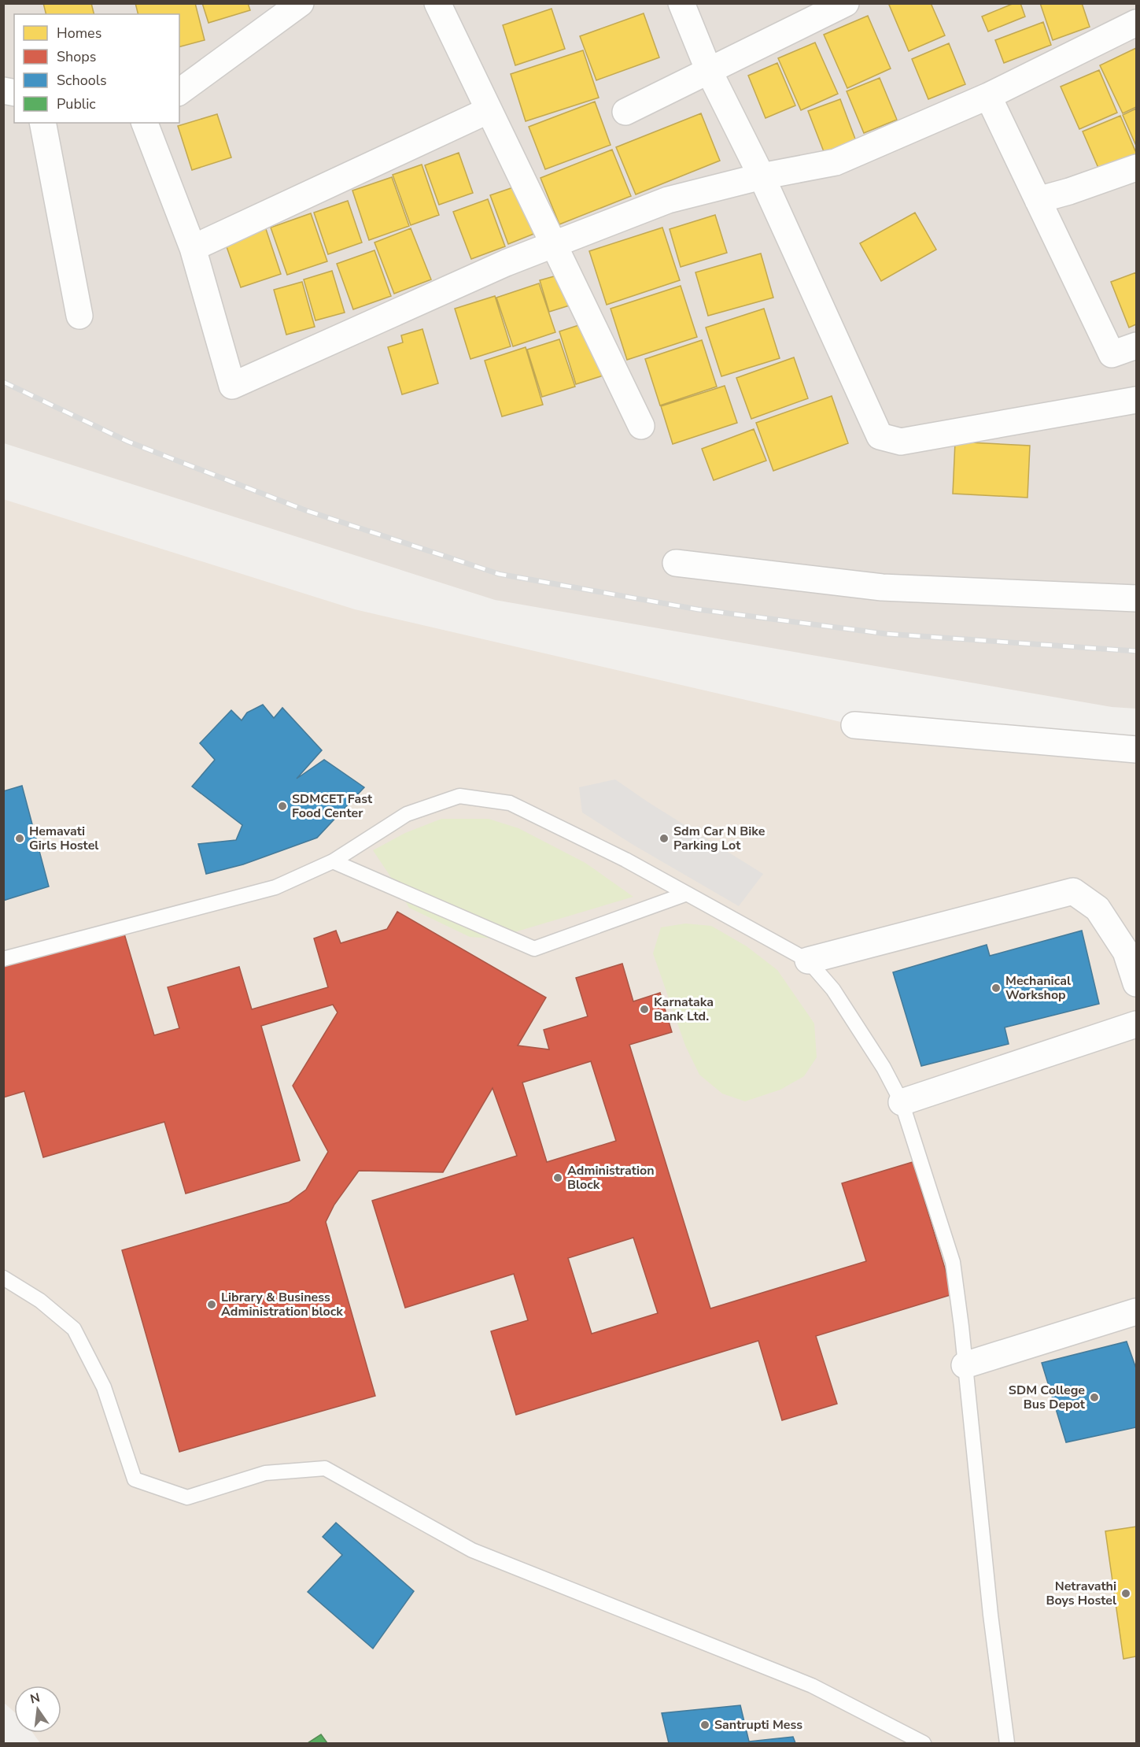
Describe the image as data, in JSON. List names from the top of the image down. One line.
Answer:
{"places":["SDMCET Fast Food Center","Hemavati Girls Hostel","Sdm Car N Bike Parking Lot","Mechanical Workshop","Karnataka Bank Ltd.","Administration Block","Library & Business Administration block","SDM College Bus Depot","Netravathi Boys Hostel","Santrupti Mess"],"legend":["Homes","Shops","Schools","Public"],"north":"top"}
